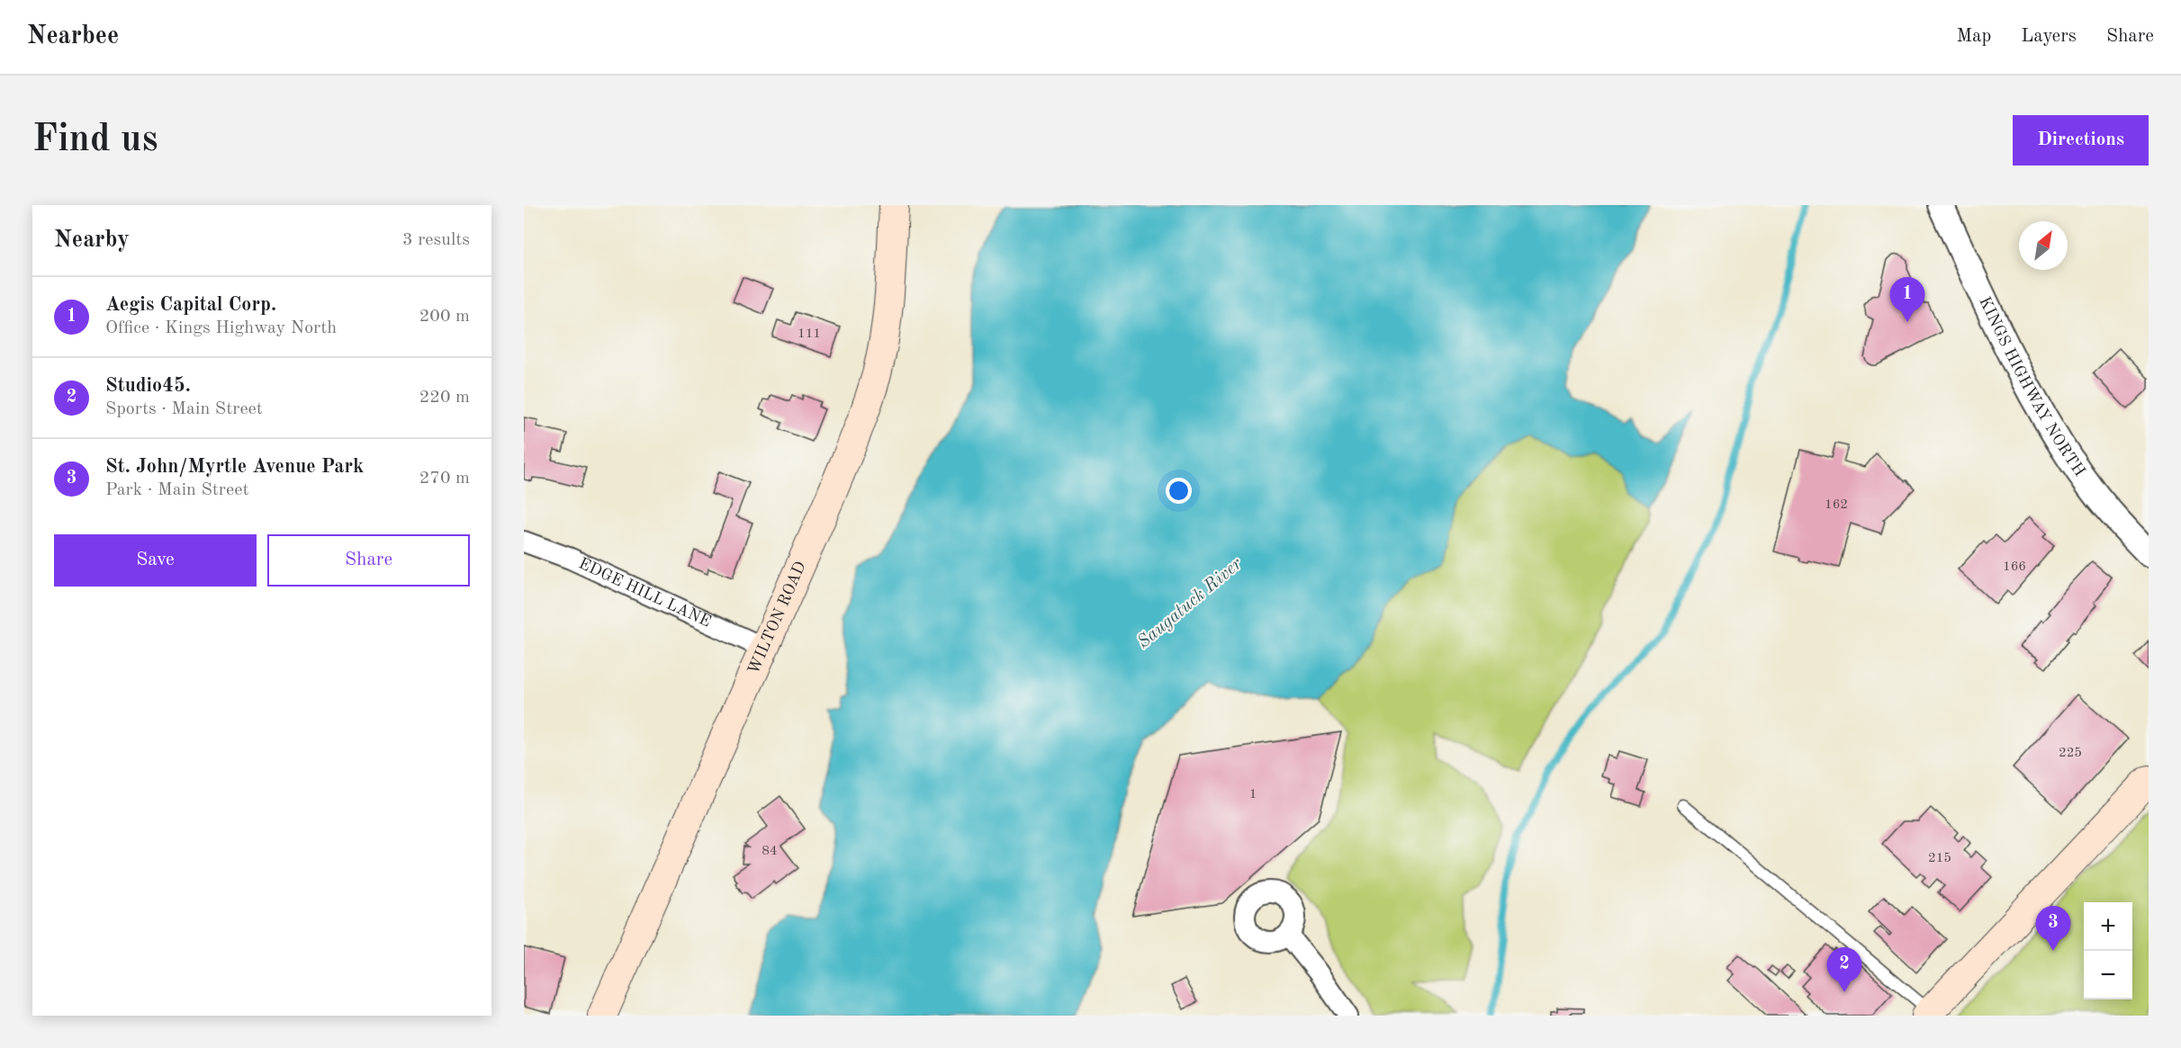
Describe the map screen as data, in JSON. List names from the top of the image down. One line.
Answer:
{"streets":{"main road":["WILTON ROAD"],"street":["KINGS HIGHWAY NORTH","EDGE HILL LANE"]},"crossings":[["EDGE HILL LANE","WILTON ROAD"]],"water":["Saugatuck River"],"house_numbers":["111","162","166","225","1","84","215"],"north":"top right","page":{"header":"Nearbee","nav":["Map","Layers","Share"],"buttons":["Directions",["Save","Share"]],"title":"Find us","heading":["Nearby","3 results"],"list":[{"mark":"1","name":"Aegis Capital Corp.","note":"Office · Kings Highway North","value":"200 m"},{"mark":"2","name":"Studio45.","note":"Sports · Main Street","value":"220 m"},{"mark":"3","name":"St. John/Myrtle Avenue Park","note":"Park · Main Street","value":"270 m"}],"pins":["1","3","2"],"map_buttons":["+","−"]}}
